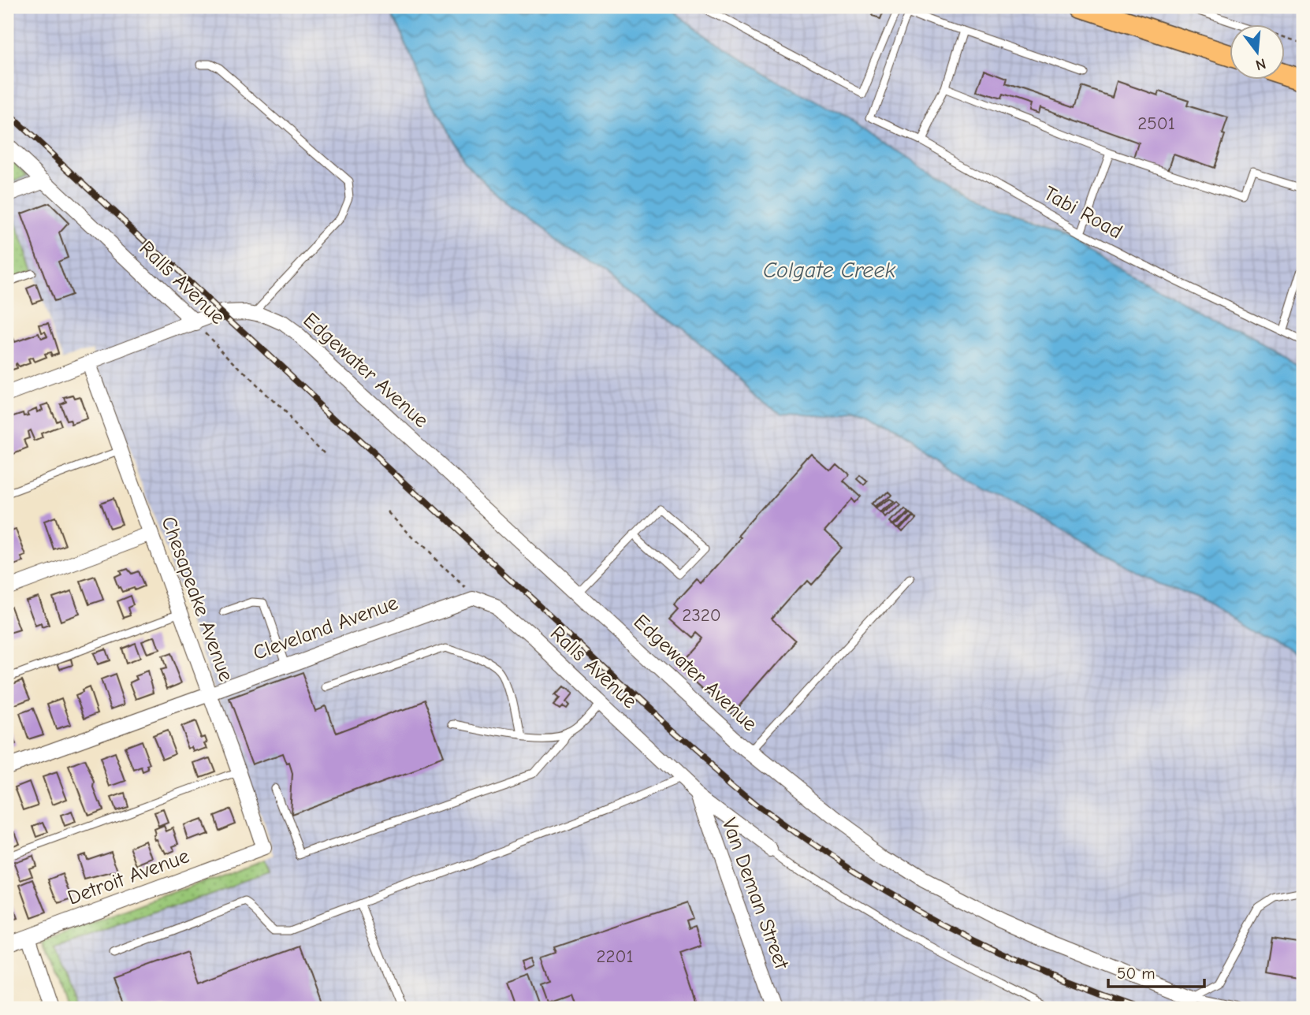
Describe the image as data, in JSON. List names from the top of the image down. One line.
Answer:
{"streets":{"street":["Ralls Avenue","Edgewater Avenue","Chesapeake Avenue","Cleveland Avenue","Detroit Avenue","Van Deman Street"],"lane":["Tabi Road"]},"crossings":[["Ralls Avenue","Edgewater Avenue"],["Ralls Avenue","Cleveland Avenue"],["Ralls Avenue","Van Deman Street"],["Chesapeake Avenue","Cleveland Avenue"],["Chesapeake Avenue","Detroit Avenue"]],"water":["Colgate Creek"],"house_numbers":["2501","2320","2201"],"scale_bar":"50 m","north":"bottom"}
